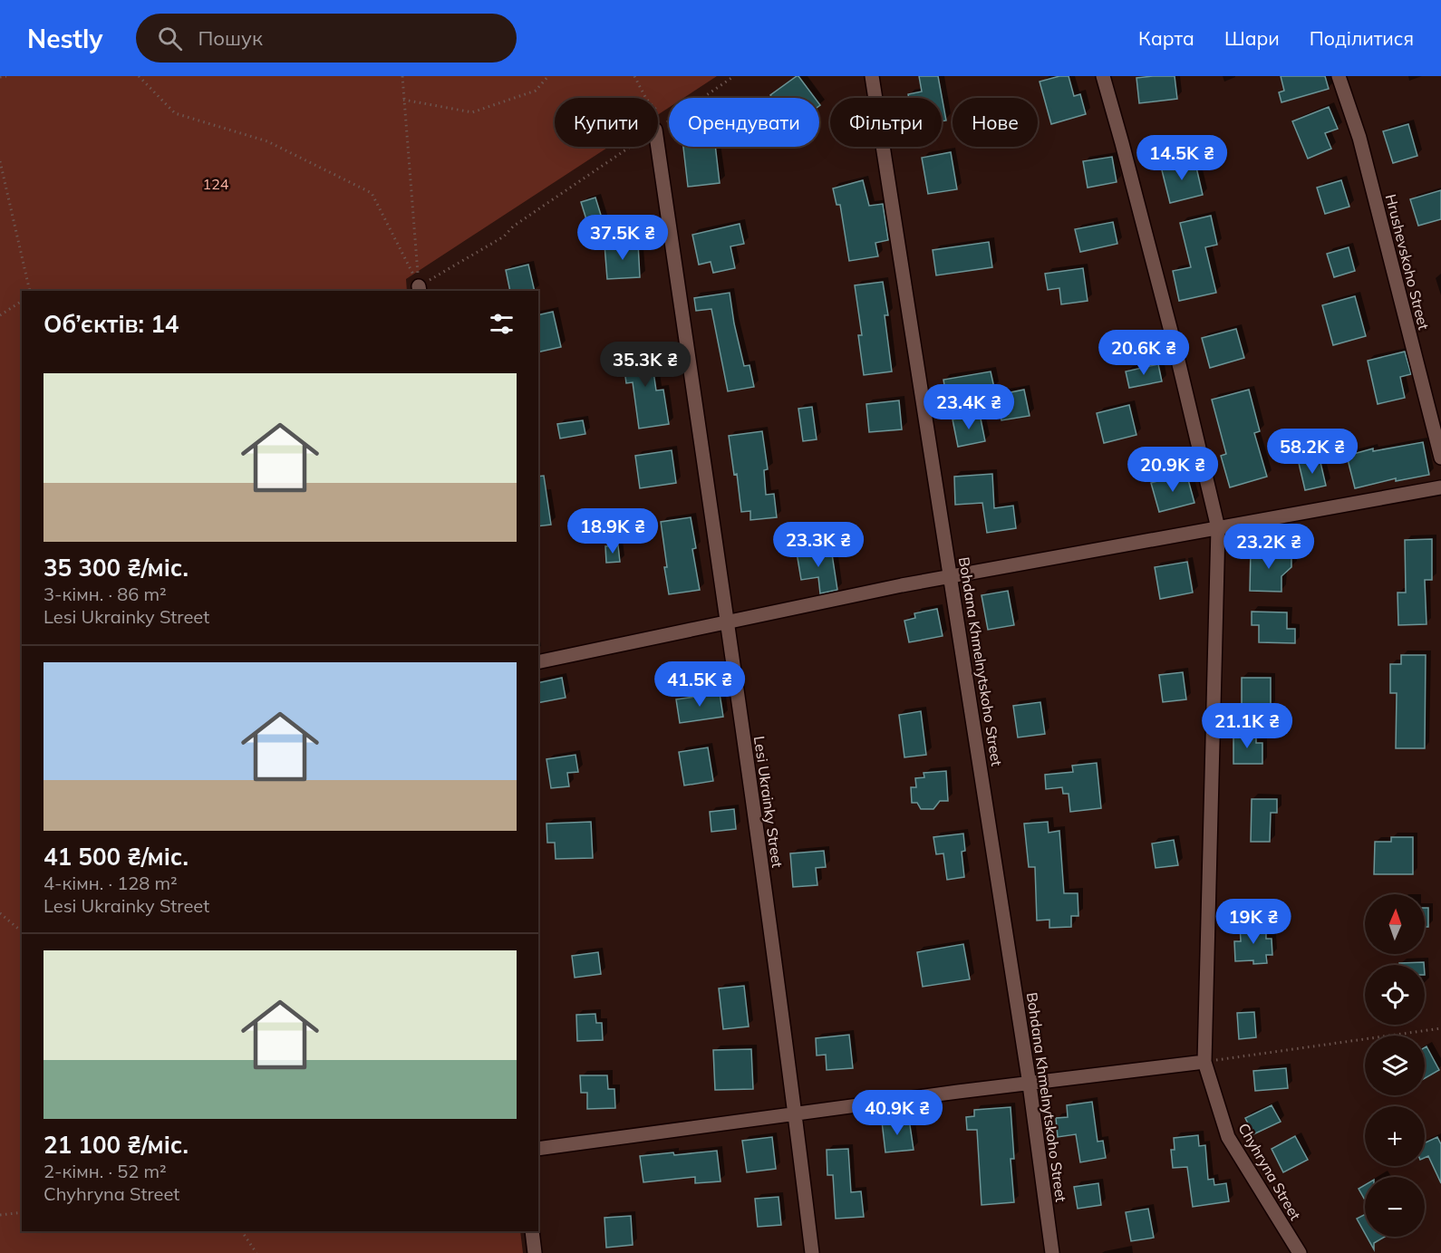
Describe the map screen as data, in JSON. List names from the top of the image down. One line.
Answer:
{"streets":{"street":["Hrushevskoho Street","Bohdana Khmelnytskoho Street","Lesi Ukrainky Street","Chyhryna Street"]},"parks":["124"],"north":"top","page":{"header":"Nestly","search":"Пошук","nav":["Карта","Шари","Поділитися"],"chip":["Купити","Орендувати","Фільтри","Нове"],"price":["14.5K ₴","37.5K ₴","20.6K ₴","35.3K ₴","23.4K ₴","58.2K ₴","20.9K ₴","18.9K ₴","23.3K ₴","23.2K ₴","41.5K ₴","21.1K ₴","19K ₴","40.9K ₴"],"heading":"Об’єктів: 14","list":[{"name":"35 300 ₴/міс.","note":"3-кімн. · 86 m² · Lesi Ukrainky Street"},{"name":"41 500 ₴/міс.","note":"4-кімн. · 128 m² · Lesi Ukrainky Street"},{"name":"21 100 ₴/міс.","note":"2-кімн. · 52 m² · Chyhryna Street"}],"map_buttons":["+","−"]}}
